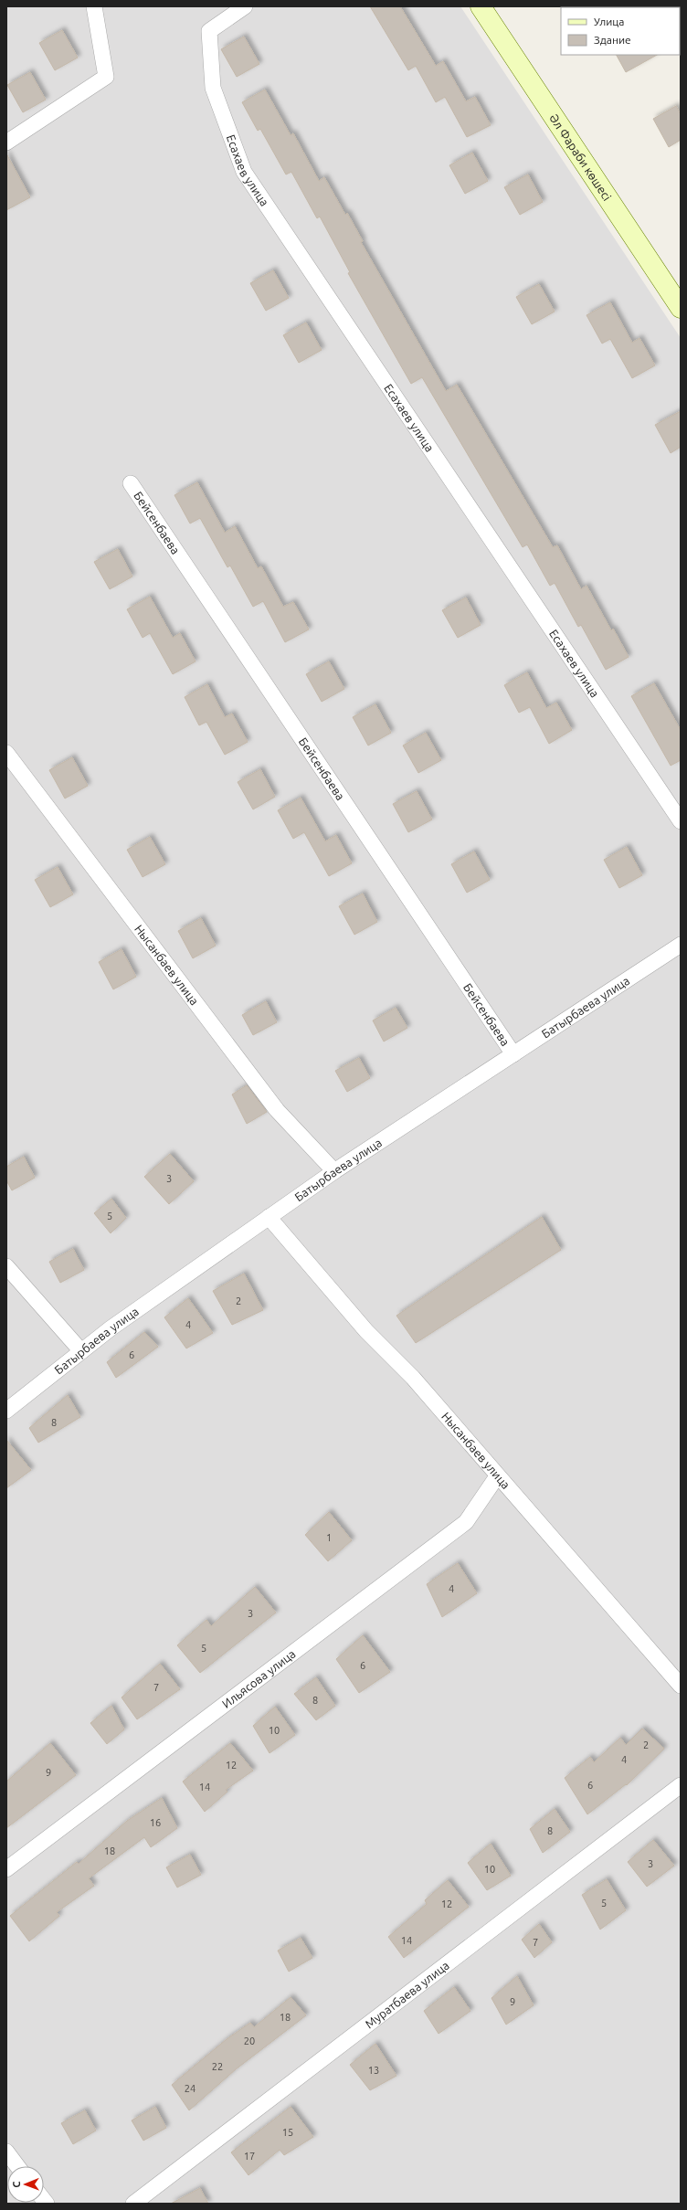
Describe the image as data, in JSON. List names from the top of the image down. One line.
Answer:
{"streets":{"street":["Әл Фараби көшесі","Есахаев улица","Бейсенбаева","Нысанбаев улица","Батырбаева улица","Ильясова улица","Муратбаева улица"]},"crossings":[["Бейсенбаева","Батырбаева улица"],["Нысанбаев улица","Батырбаева улица"],["Нысанбаев улица","Ильясова улица"]],"house_numbers":["3","5","2","4","6","8","1","4","3","5","6","7","8","10","2","4","12","9","6","14","16","8","18","3","10","5","12","14","7","9","18","20","22","13","24","15","17"],"legend":["Улица","Здание"],"north":"left"}
